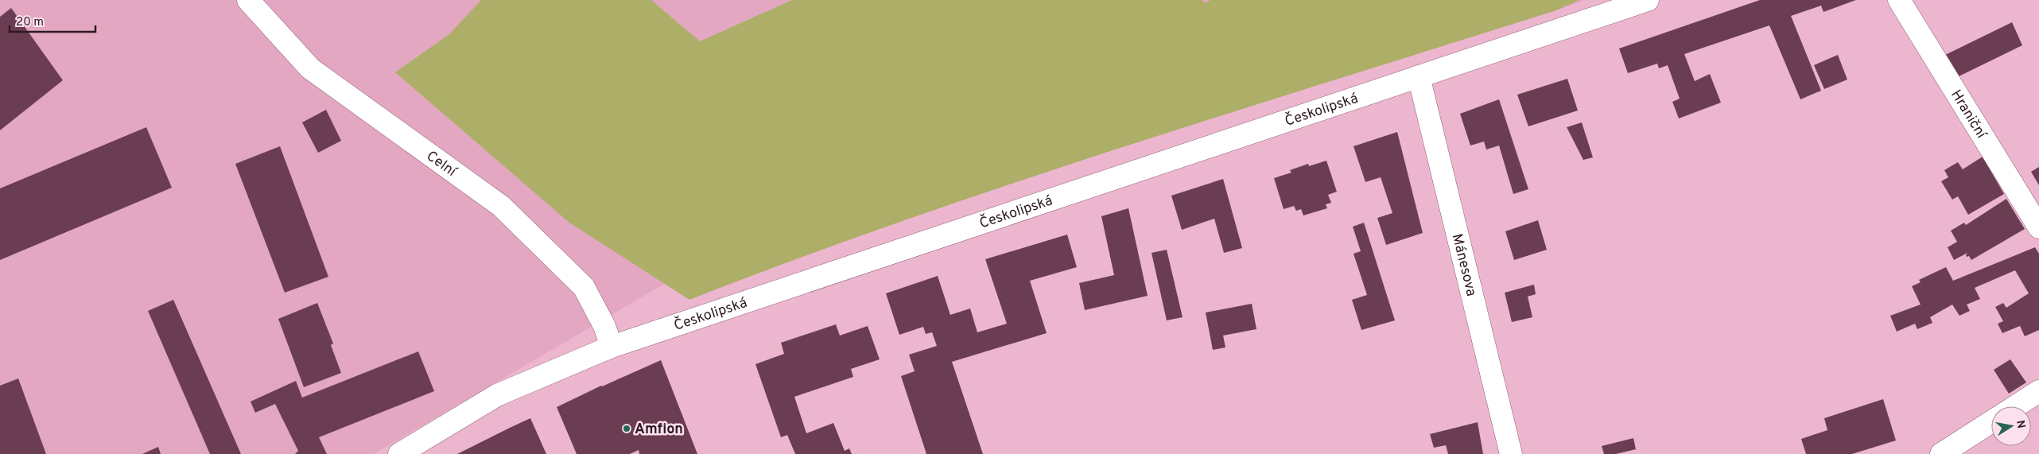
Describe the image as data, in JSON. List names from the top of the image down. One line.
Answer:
{"streets":{"street":["Českolipská","Hraniční","Celní","Mánesova"]},"crossings":[["Českolipská","Celní"],["Českolipská","Mánesova"]],"places":["Amfion"],"scale_bar":"20 m","north":"right"}
